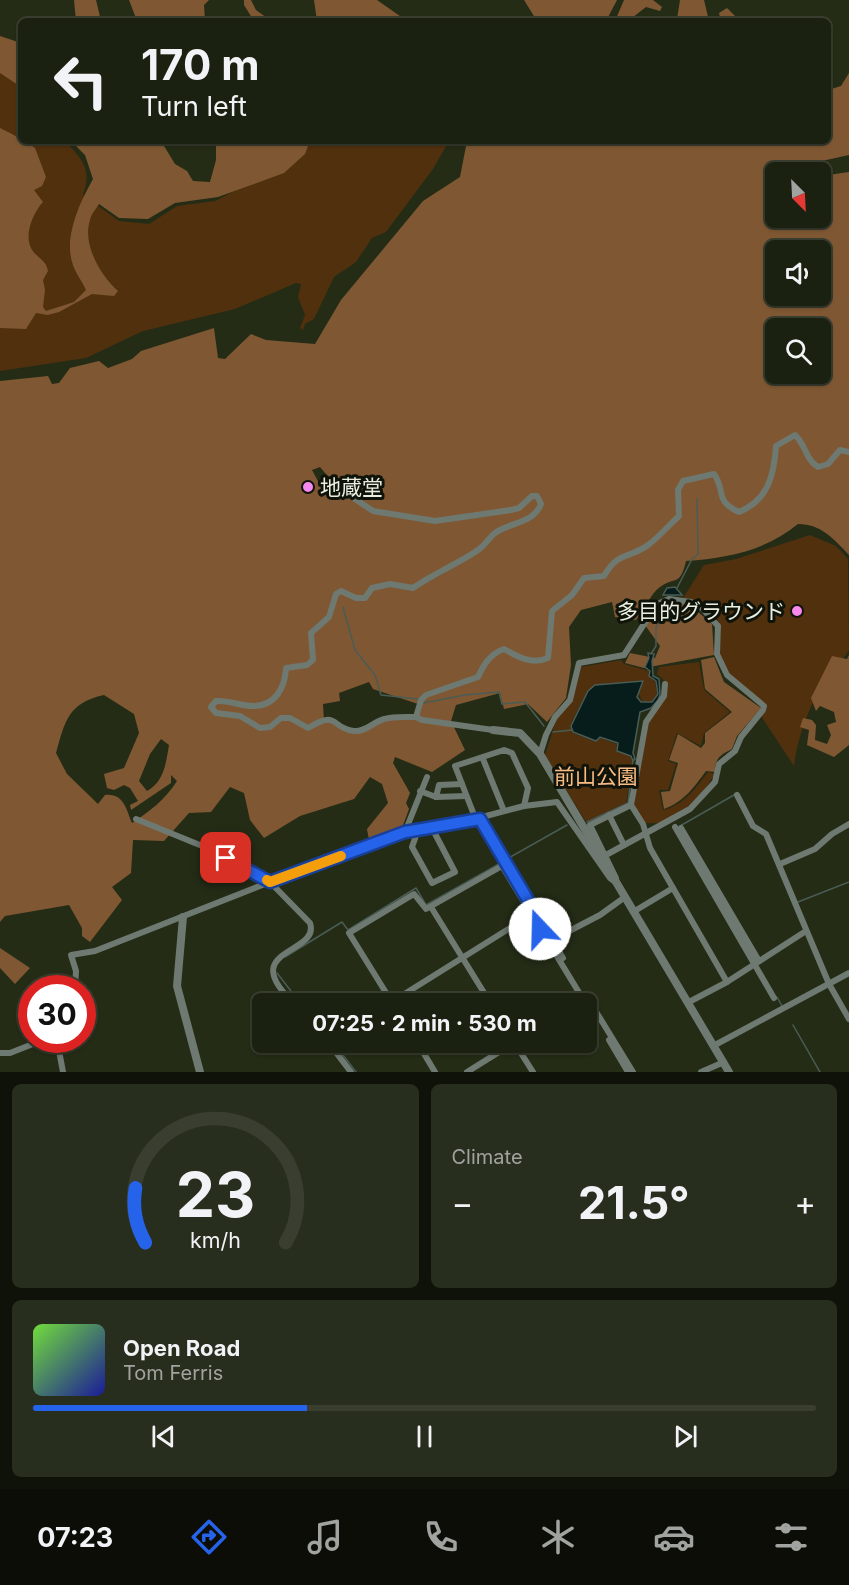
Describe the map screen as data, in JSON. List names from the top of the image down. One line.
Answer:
{"parks":["前山公園"],"places":["地蔵堂","多目的グラウンド"],"north":"bottom right","page":{"turn":["170 m","Turn left"],"limit":"30","trip":"07:25 · 2 min · 530 m","tile":"Climate","heat":["−","21.5°","+"],"song":["Open Road","Tom Ferris"],"tabs":"07:23","gauge":["23","km/h"]}}
